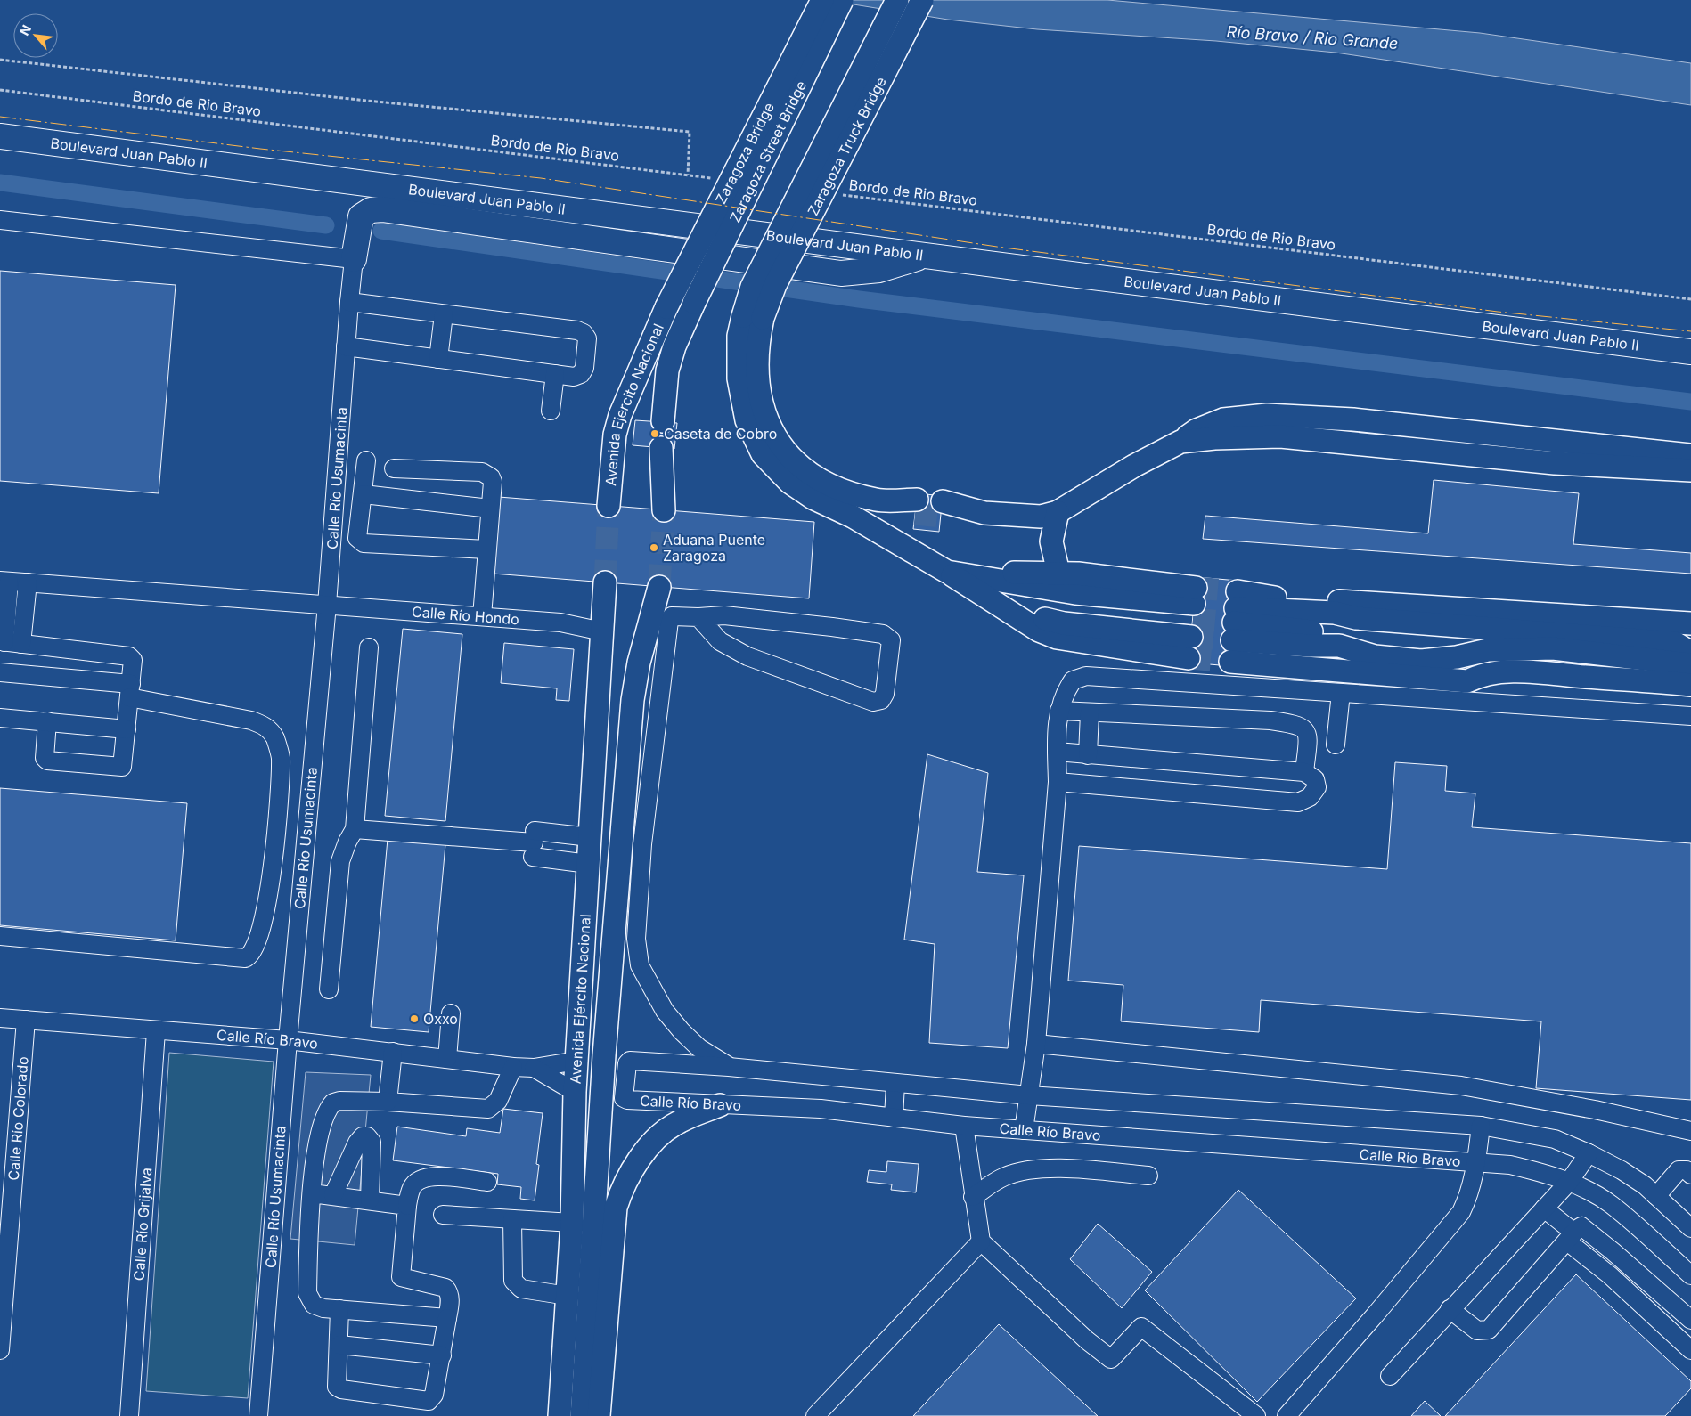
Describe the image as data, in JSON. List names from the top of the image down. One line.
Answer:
{"streets":{"highway":["Boulevard Juan Pablo II"],"main road":["Zaragoza Truck Bridge","Zaragoza Street Bridge","Zaragoza Bridge","Avenida Ejercito Nacional","Avenida Ejército Nacional"],"street":["Calle Río Usumacinta","Calle Río Hondo","Calle Río Bravo","Calle Río Colorado","Calle Río Grijalva"],"path":["Bordo de Rio Bravo"]},"crossings":[["Zaragoza Bridge","Avenida Ejercito Nacional"],["Calle Río Usumacinta","Calle Río Hondo"],["Calle Río Usumacinta","Calle Río Bravo"],["Calle Río Hondo","Avenida Ejército Nacional"],["Avenida Ejército Nacional","Calle Río Bravo"],["Calle Río Bravo","Calle Río Colorado"],["Calle Río Bravo","Calle Río Grijalva"]],"water":["Río Bravo / Rio Grande"],"places":["Caseta de Cobro","Aduana Puente Zaragoza","Oxxo"],"north":"top left"}
